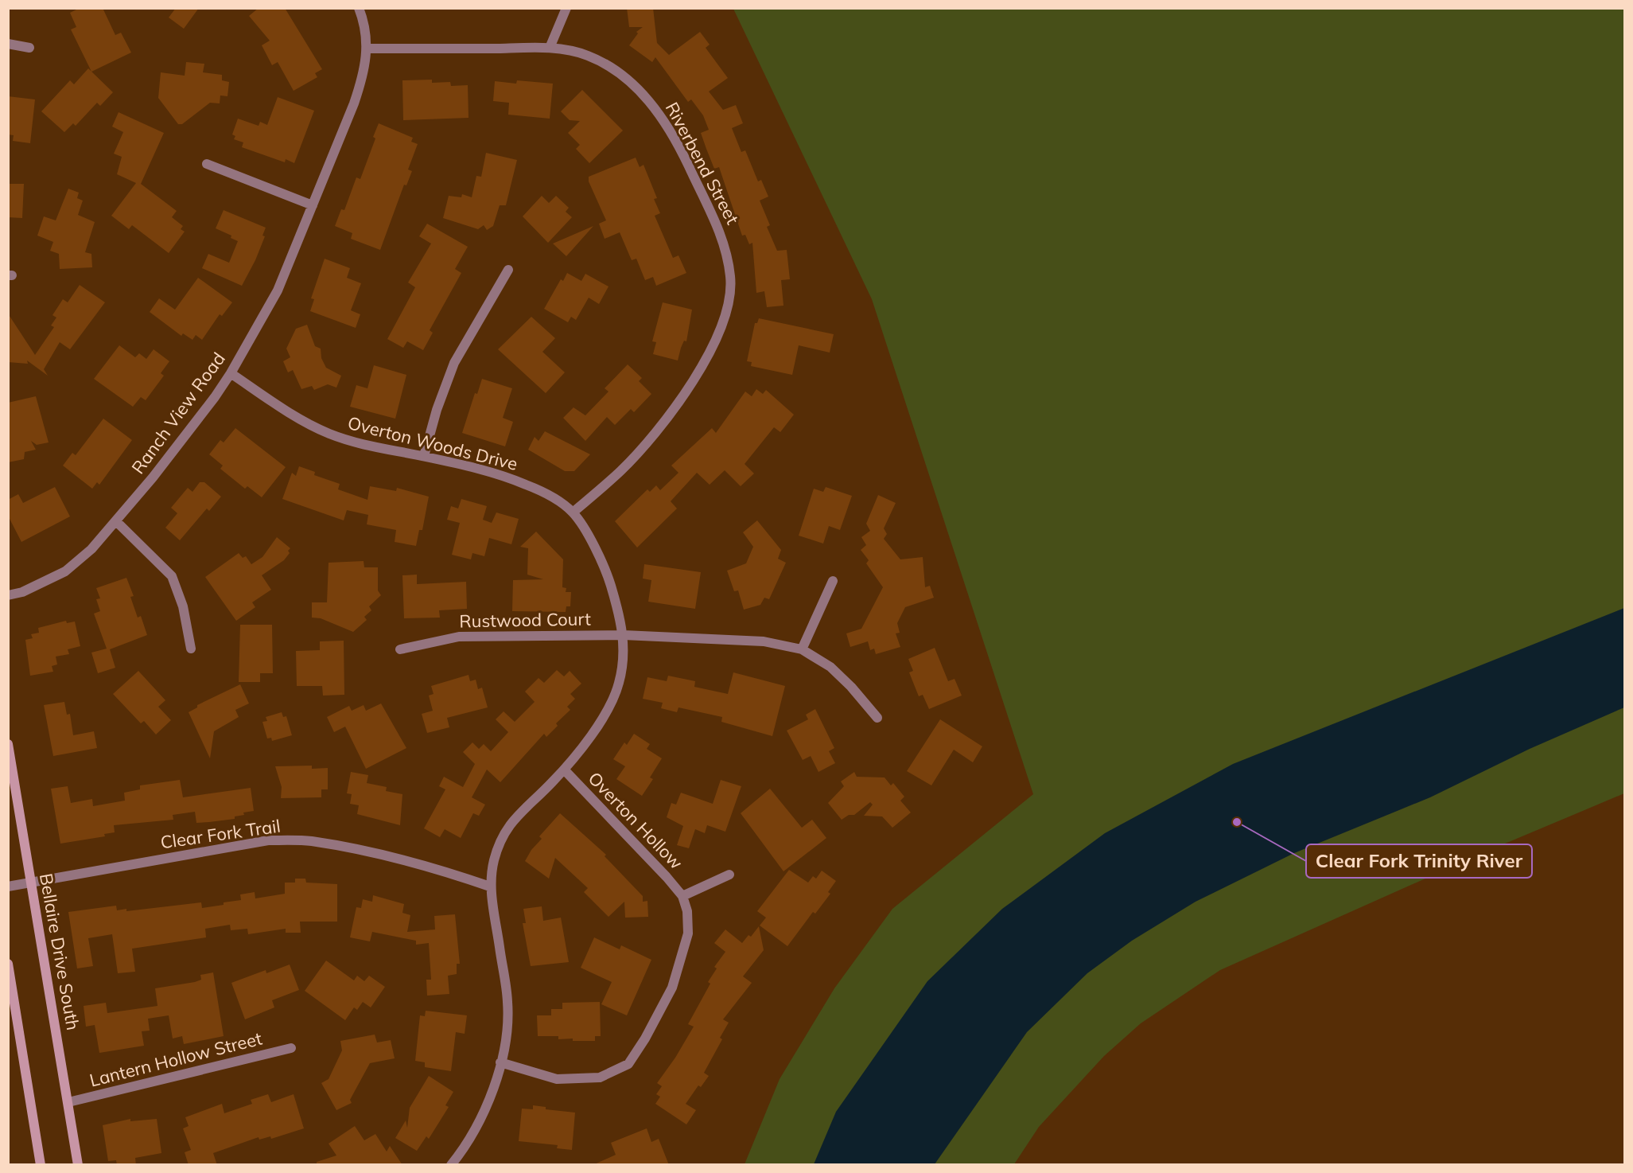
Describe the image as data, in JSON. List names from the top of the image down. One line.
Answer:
{"streets":{"main road":["Bellaire Drive South"],"street":["Riverbend Street","Ranch View Road","Overton Woods Drive","Rustwood Court","Overton Hollow","Clear Fork Trail","Lantern Hollow Street"]},"crossings":[["Riverbend Street","Ranch View Road"],["Riverbend Street","Overton Woods Drive"],["Ranch View Road","Overton Woods Drive"],["Overton Woods Drive","Rustwood Court"],["Overton Woods Drive","Overton Hollow"],["Overton Woods Drive","Clear Fork Trail"],["Clear Fork Trail","Bellaire Drive South"],["Bellaire Drive South","Lantern Hollow Street"]],"places":["Clear Fork Trinity River"]}
